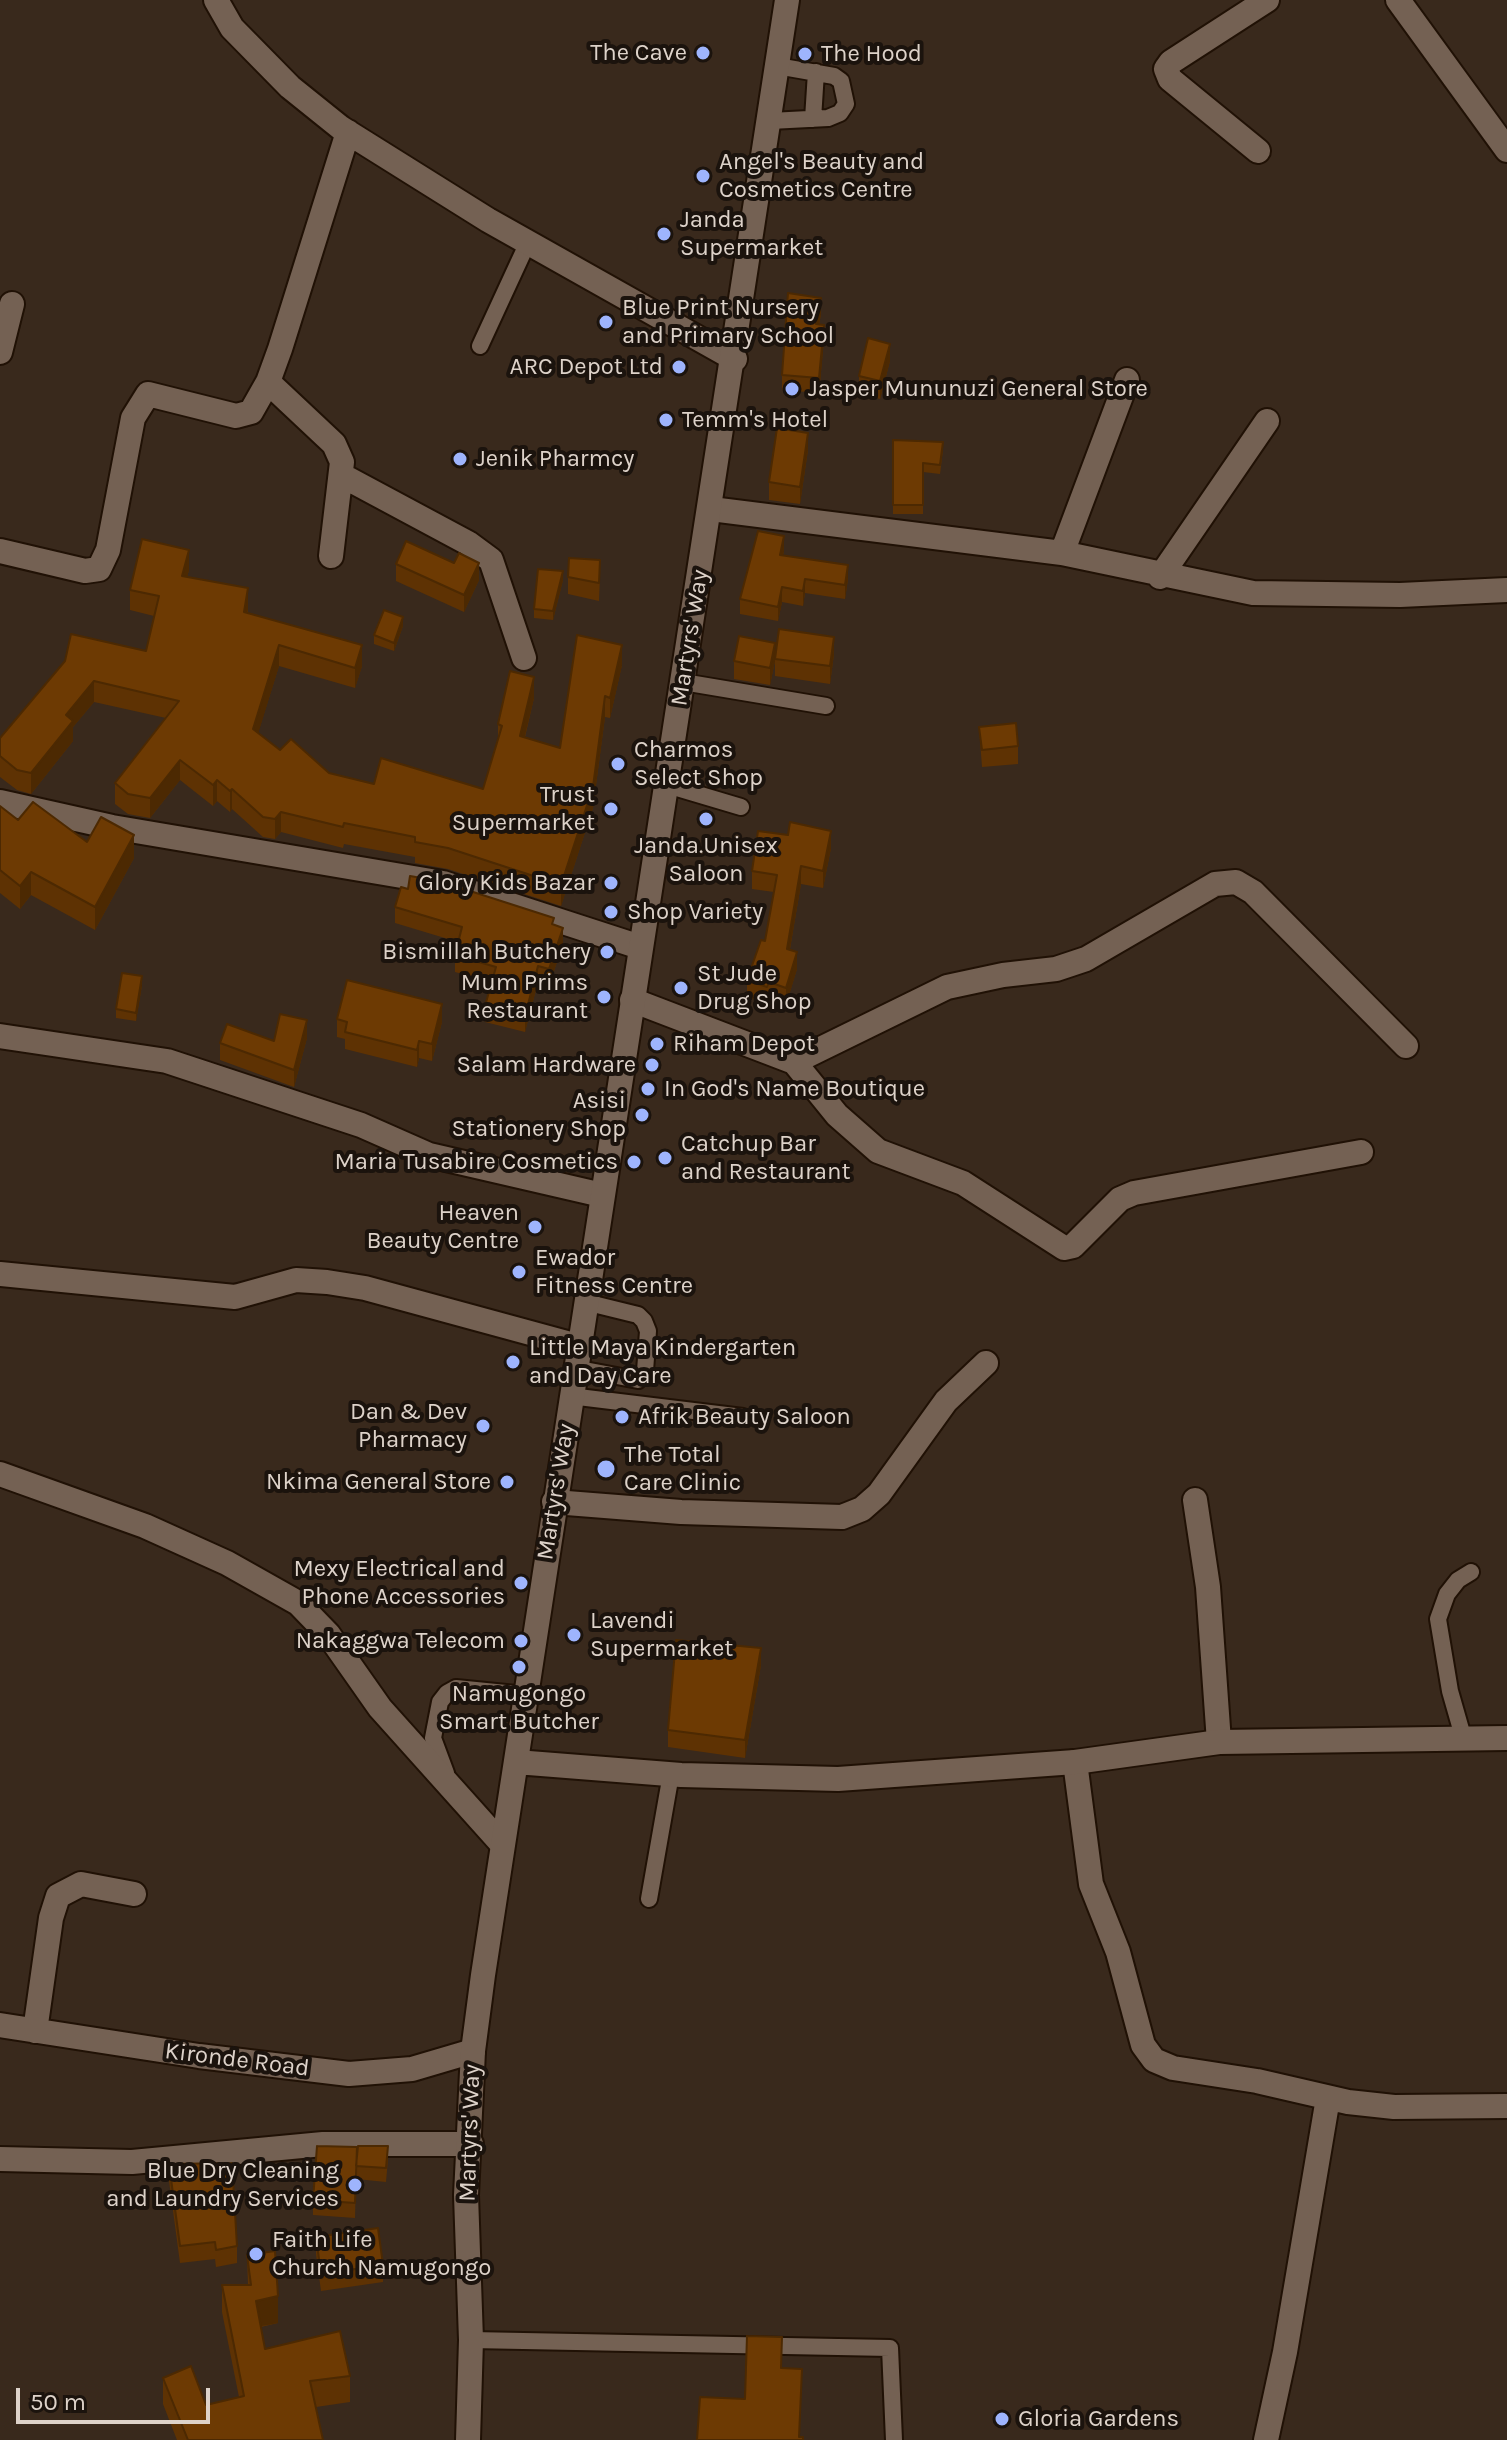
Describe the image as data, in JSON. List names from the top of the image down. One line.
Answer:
{"streets":{"street":["Martyrs' Way","Kironde Road"]},"crossings":[["Martyrs' Way","Kironde Road"]],"places":["The Cave","The Hood","Angel's Beauty and Cosmetics Centre","Janda Supermarket","Blue Print Nursery and Primary School","ARC Depot Ltd","Jasper Mununuzi General Store","Temm's Hotel","Jenik Pharmcy","Charmos Select Shop","Trust Supermarket","Janda.Unisex Saloon","Glory Kids Bazar","Shop Variety","Bismillah Butchery","St Jude Drug Shop","Mum Prims Restaurant","Riham Depot","Salam Hardware","In God's Name Boutique","Asisi Stationery Shop","Catchup Bar and Restaurant","Maria Tusabire Cosmetics","Heaven Beauty Centre","Ewador Fitness Centre","Little Maya Kindergarten and Day Care","Afrik Beauty Saloon","Dan & Dev Pharmacy","The Total Care Clinic","Nkima General Store","Mexy Electrical and Phone Accessories","Lavendi Supermarket","Nakaggwa Telecom","Namugongo Smart Butcher","Blue Dry Cleaning and Laundry Services","Faith Life Church Namugongo","Gloria Gardens"],"scale_bar":"50 m"}
